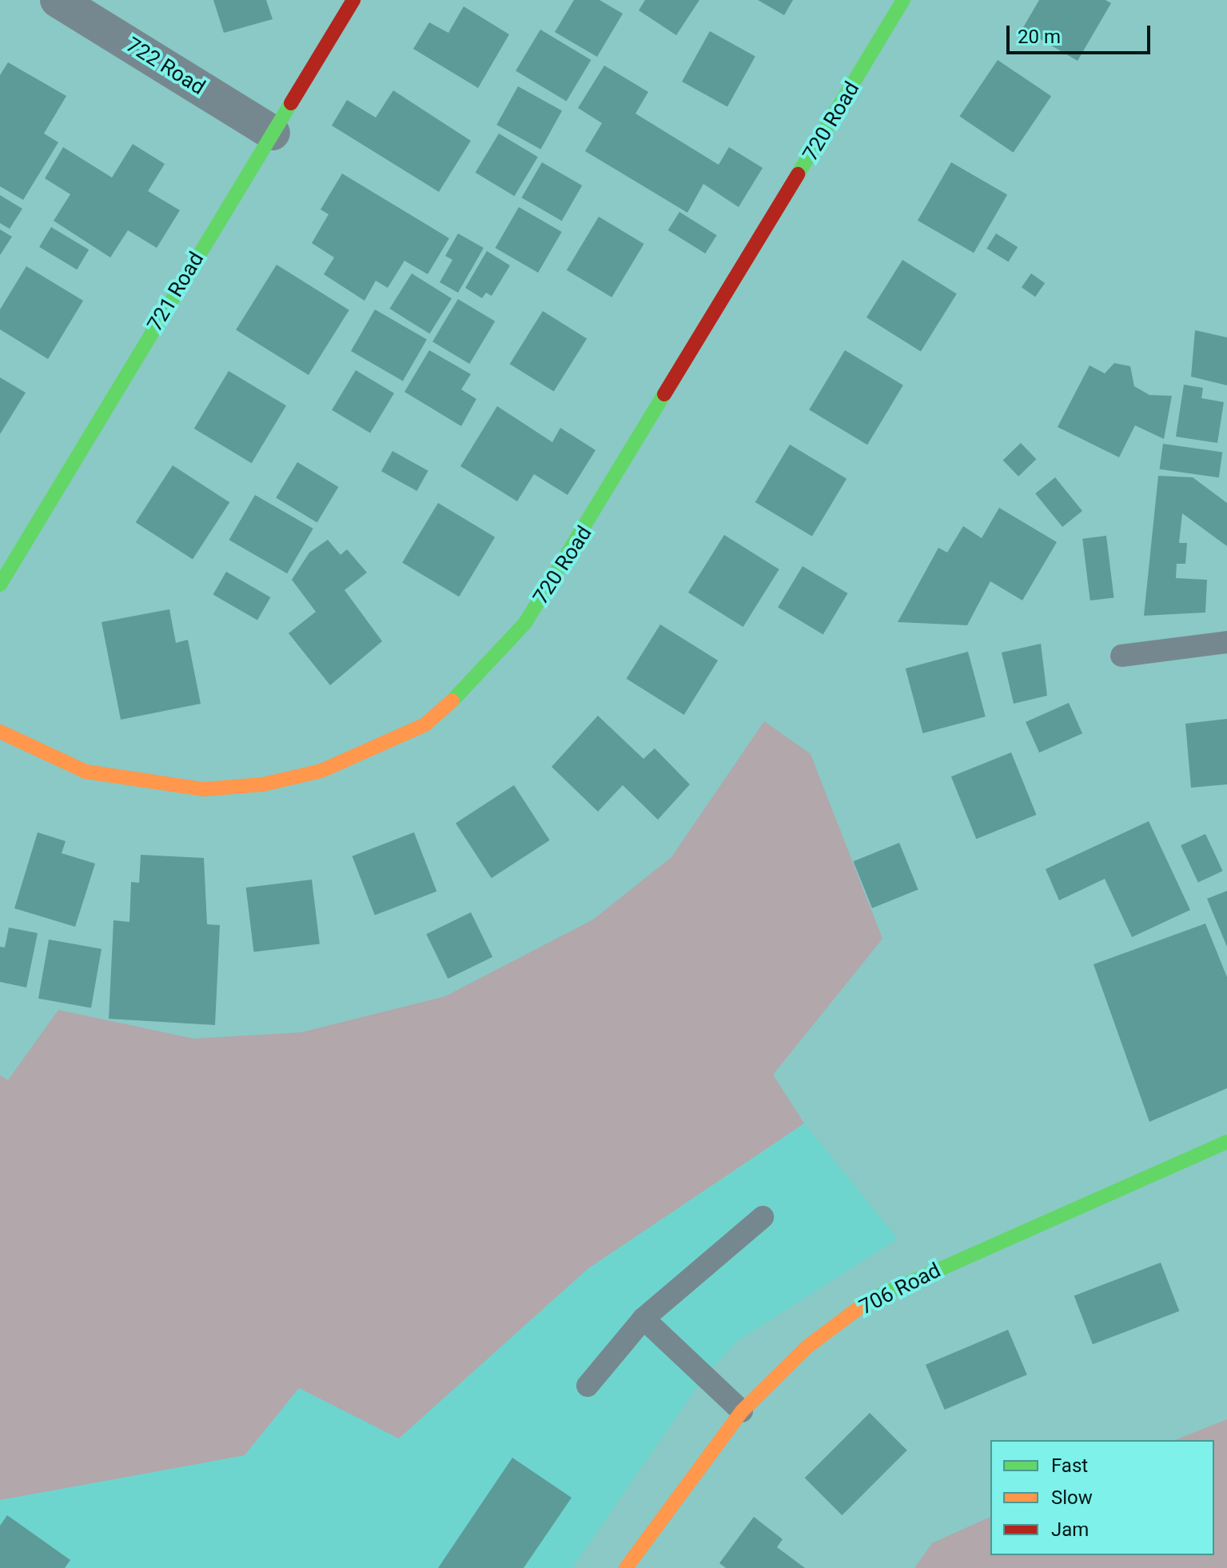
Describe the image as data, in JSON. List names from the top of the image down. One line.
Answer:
{"streets":{"street":["722 Road","720 Road","721 Road","706 Road"]},"crossings":[["722 Road","721 Road"]],"legend":["Fast","Slow","Jam"],"scale_bar":"20 m"}
